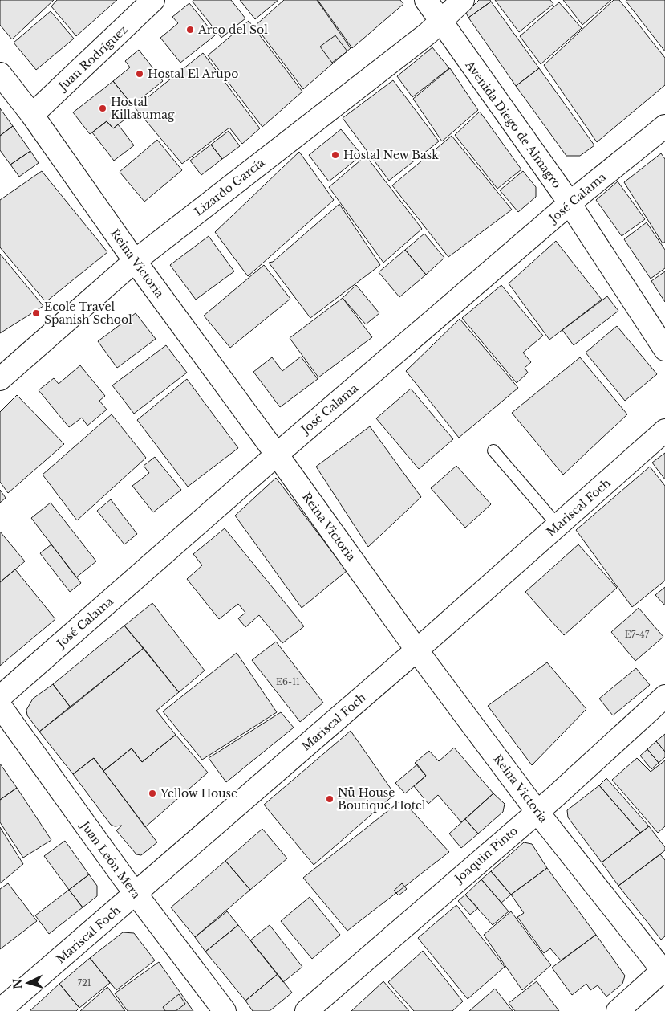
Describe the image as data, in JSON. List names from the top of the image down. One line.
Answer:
{"streets":{"street":["Juan Rodríguez","Avenida Diego de Almagro","Lizardo García","José Calama","Reina Victoria","Mariscal Foch","Joaquin Pinto","Juan León Mera"]},"crossings":[["Juan Rodríguez","Reina Victoria"],["Avenida Diego de Almagro","Lizardo García"],["Avenida Diego de Almagro","José Calama"],["Lizardo García","Reina Victoria"],["José Calama","Reina Victoria"],["Reina Victoria","Mariscal Foch"],["Reina Victoria","Joaquin Pinto"],["Mariscal Foch","Juan León Mera"]],"places":["Arco del Sol","Hostal El Arupo","Hostal Killasumag","Hostal New Bask","Ecole Travel Spanish School","Yellow House","Nü House Boutique Hotel"],"house_numbers":["E7-47","E6-11","721"],"north":"left"}
